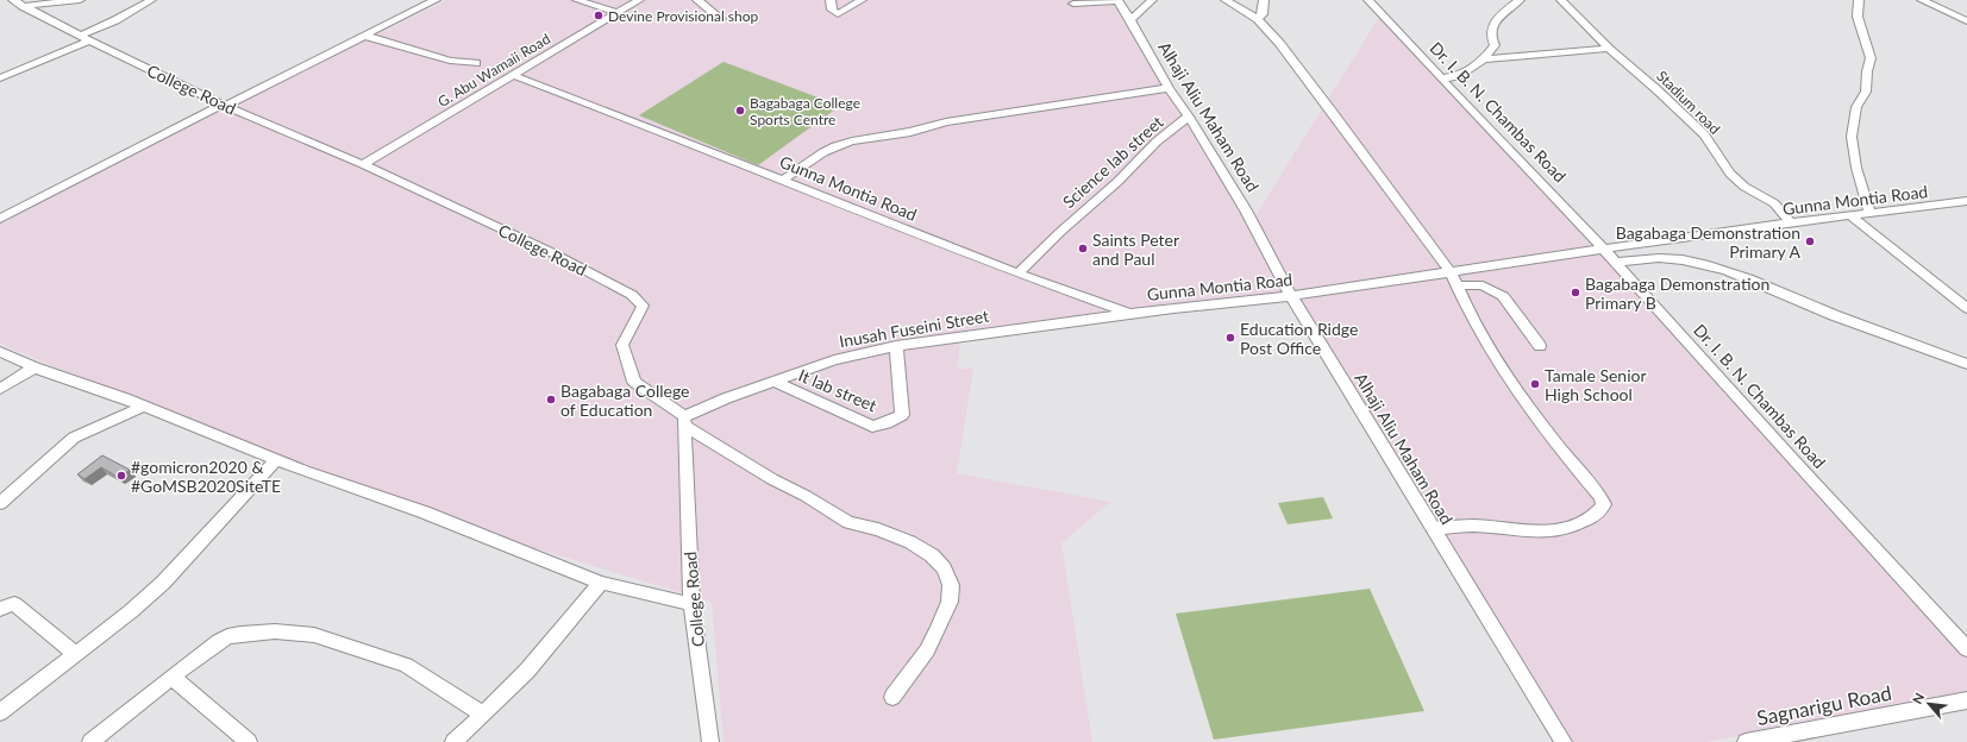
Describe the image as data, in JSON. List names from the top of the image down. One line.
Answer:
{"streets":{"street":["G. Abu Wamaii Road","College Road","Stadium road","Dr. I. B. N. Chambas Road","Alhaji Aliu Maham Road","Science lab street","Gunna Montia Road","Inusah Fuseini Street","It lab street","Sagnarigu Road"]},"crossings":[["G. Abu Wamaii Road","College Road"],["G. Abu Wamaii Road","Gunna Montia Road"],["College Road","Inusah Fuseini Street"],["Stadium road","Gunna Montia Road"],["Dr. I. B. N. Chambas Road","Gunna Montia Road"],["Alhaji Aliu Maham Road","Science lab street"],["Alhaji Aliu Maham Road","Gunna Montia Road"],["Science lab street","Gunna Montia Road"],["Gunna Montia Road","Inusah Fuseini Street"],["Inusah Fuseini Street","It lab street"]],"places":["Devine Provisional shop","Bagabaga College Sports Centre","Bagabaga Demonstration Primary A","Saints Peter and Paul","Bagabaga Demonstration Primary B","Education Ridge Post Office","Tamale Senior High School","Bagabaga College of Education","#gomicron2020 & #GoMSB2020SiteTE"],"north":"top left"}
